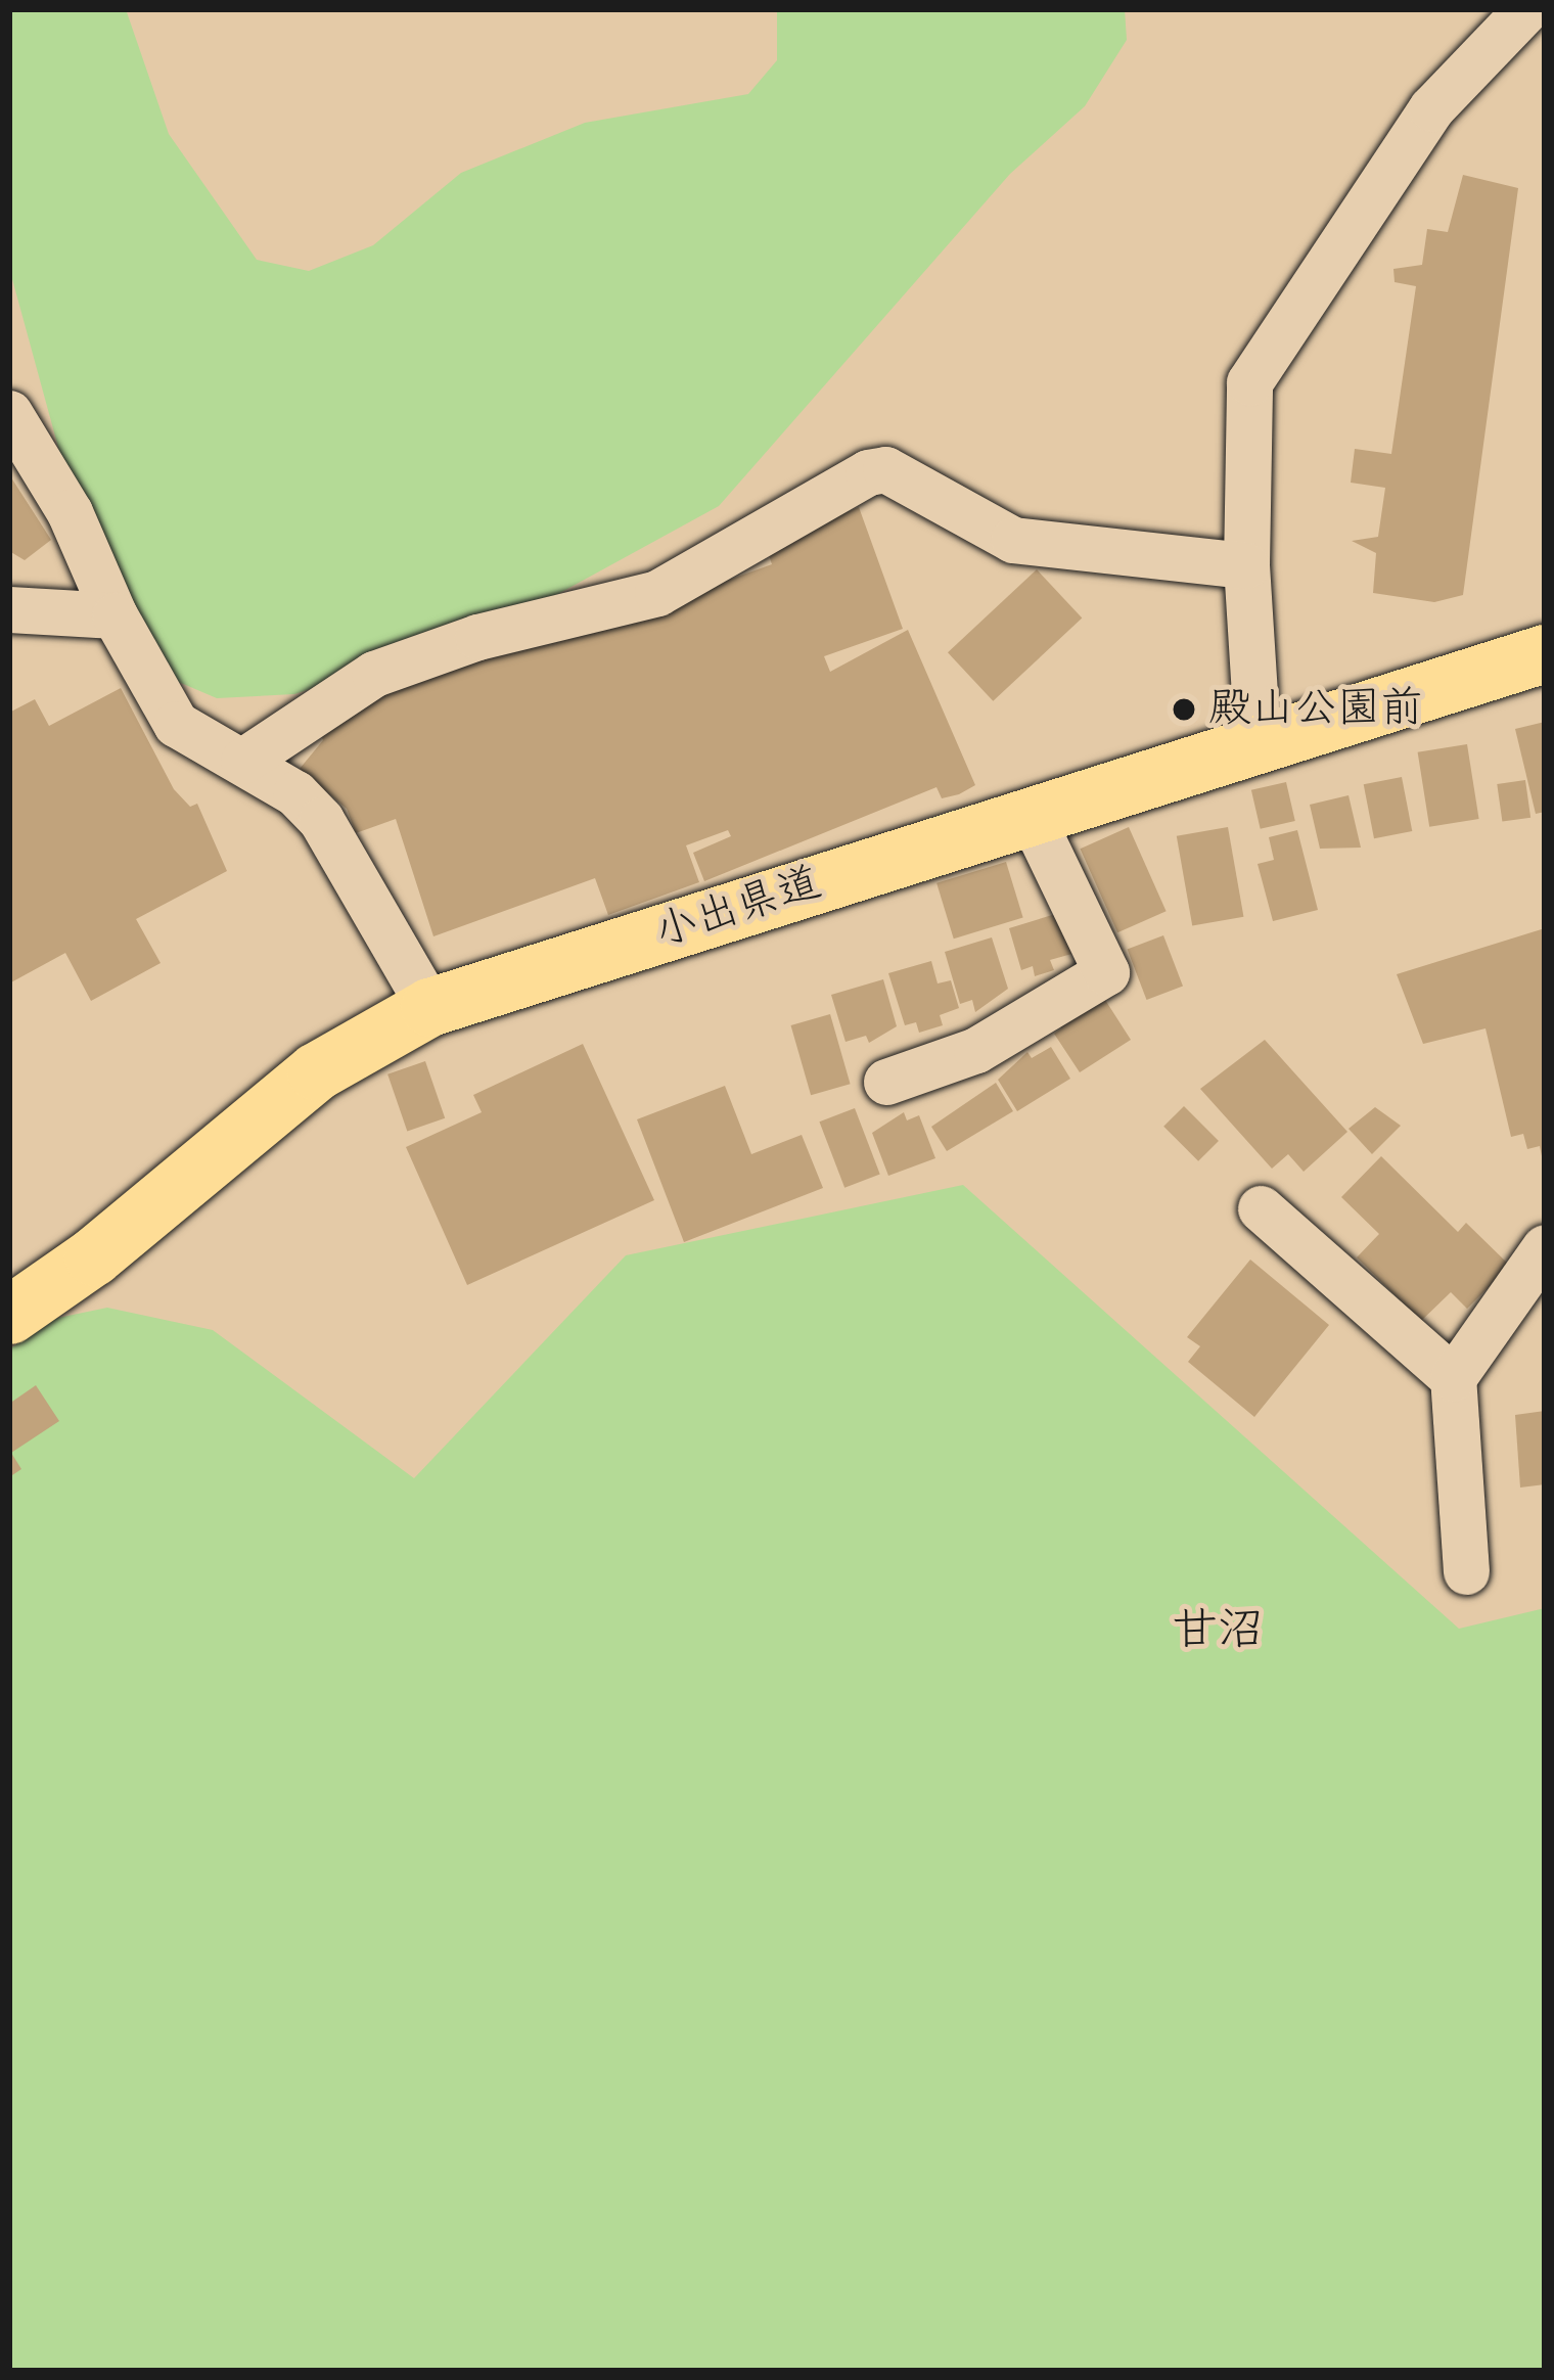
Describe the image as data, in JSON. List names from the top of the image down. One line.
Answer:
{"streets":{"main road":["小出県道"]},"districts":["甘沼"],"places":["殿山公園前"]}
